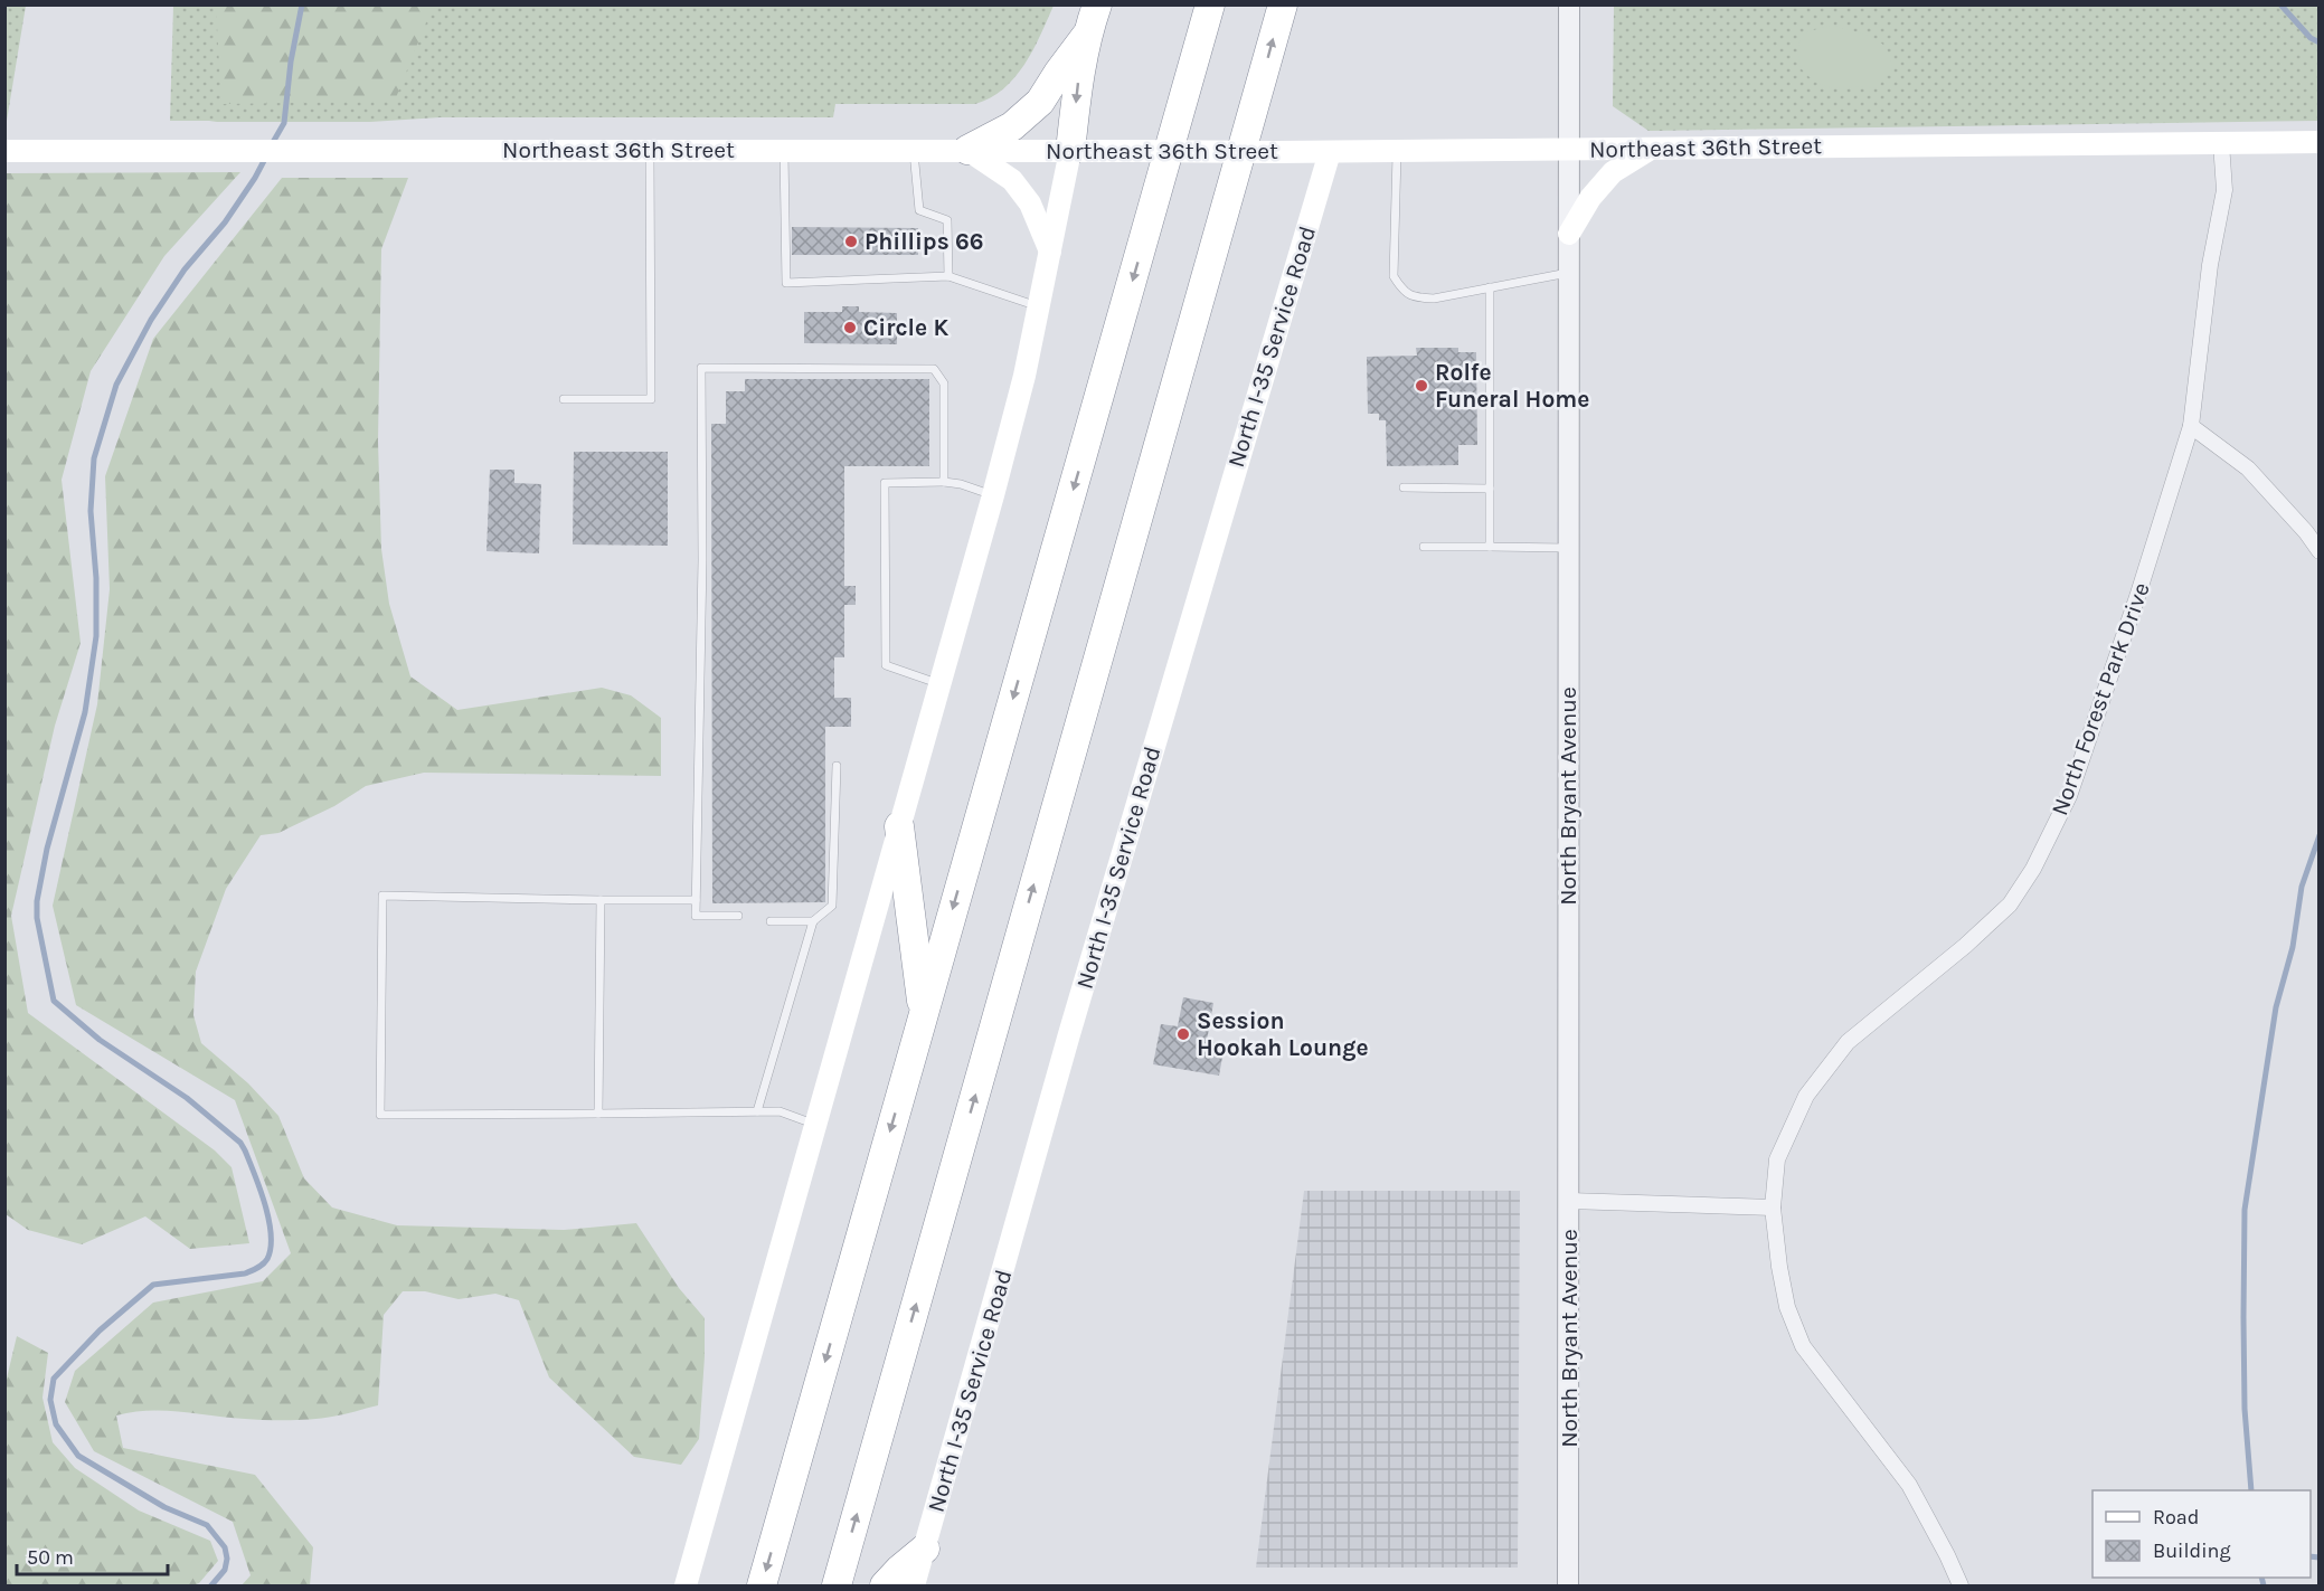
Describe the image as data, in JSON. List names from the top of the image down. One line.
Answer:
{"streets":{"main road":["Northeast 36th Street","North I-35 Service Road"],"street":["North Forest Park Drive","North Bryant Avenue"]},"crossings":[["Northeast 36th Street","North I-35 Service Road"],["Northeast 36th Street","North Forest Park Drive"],["Northeast 36th Street","North Bryant Avenue"]],"places":["Phillips 66","Circle K","Rolfe Funeral Home","Session Hookah Lounge"],"legend":["Road","Building"],"scale_bar":"50 m"}
